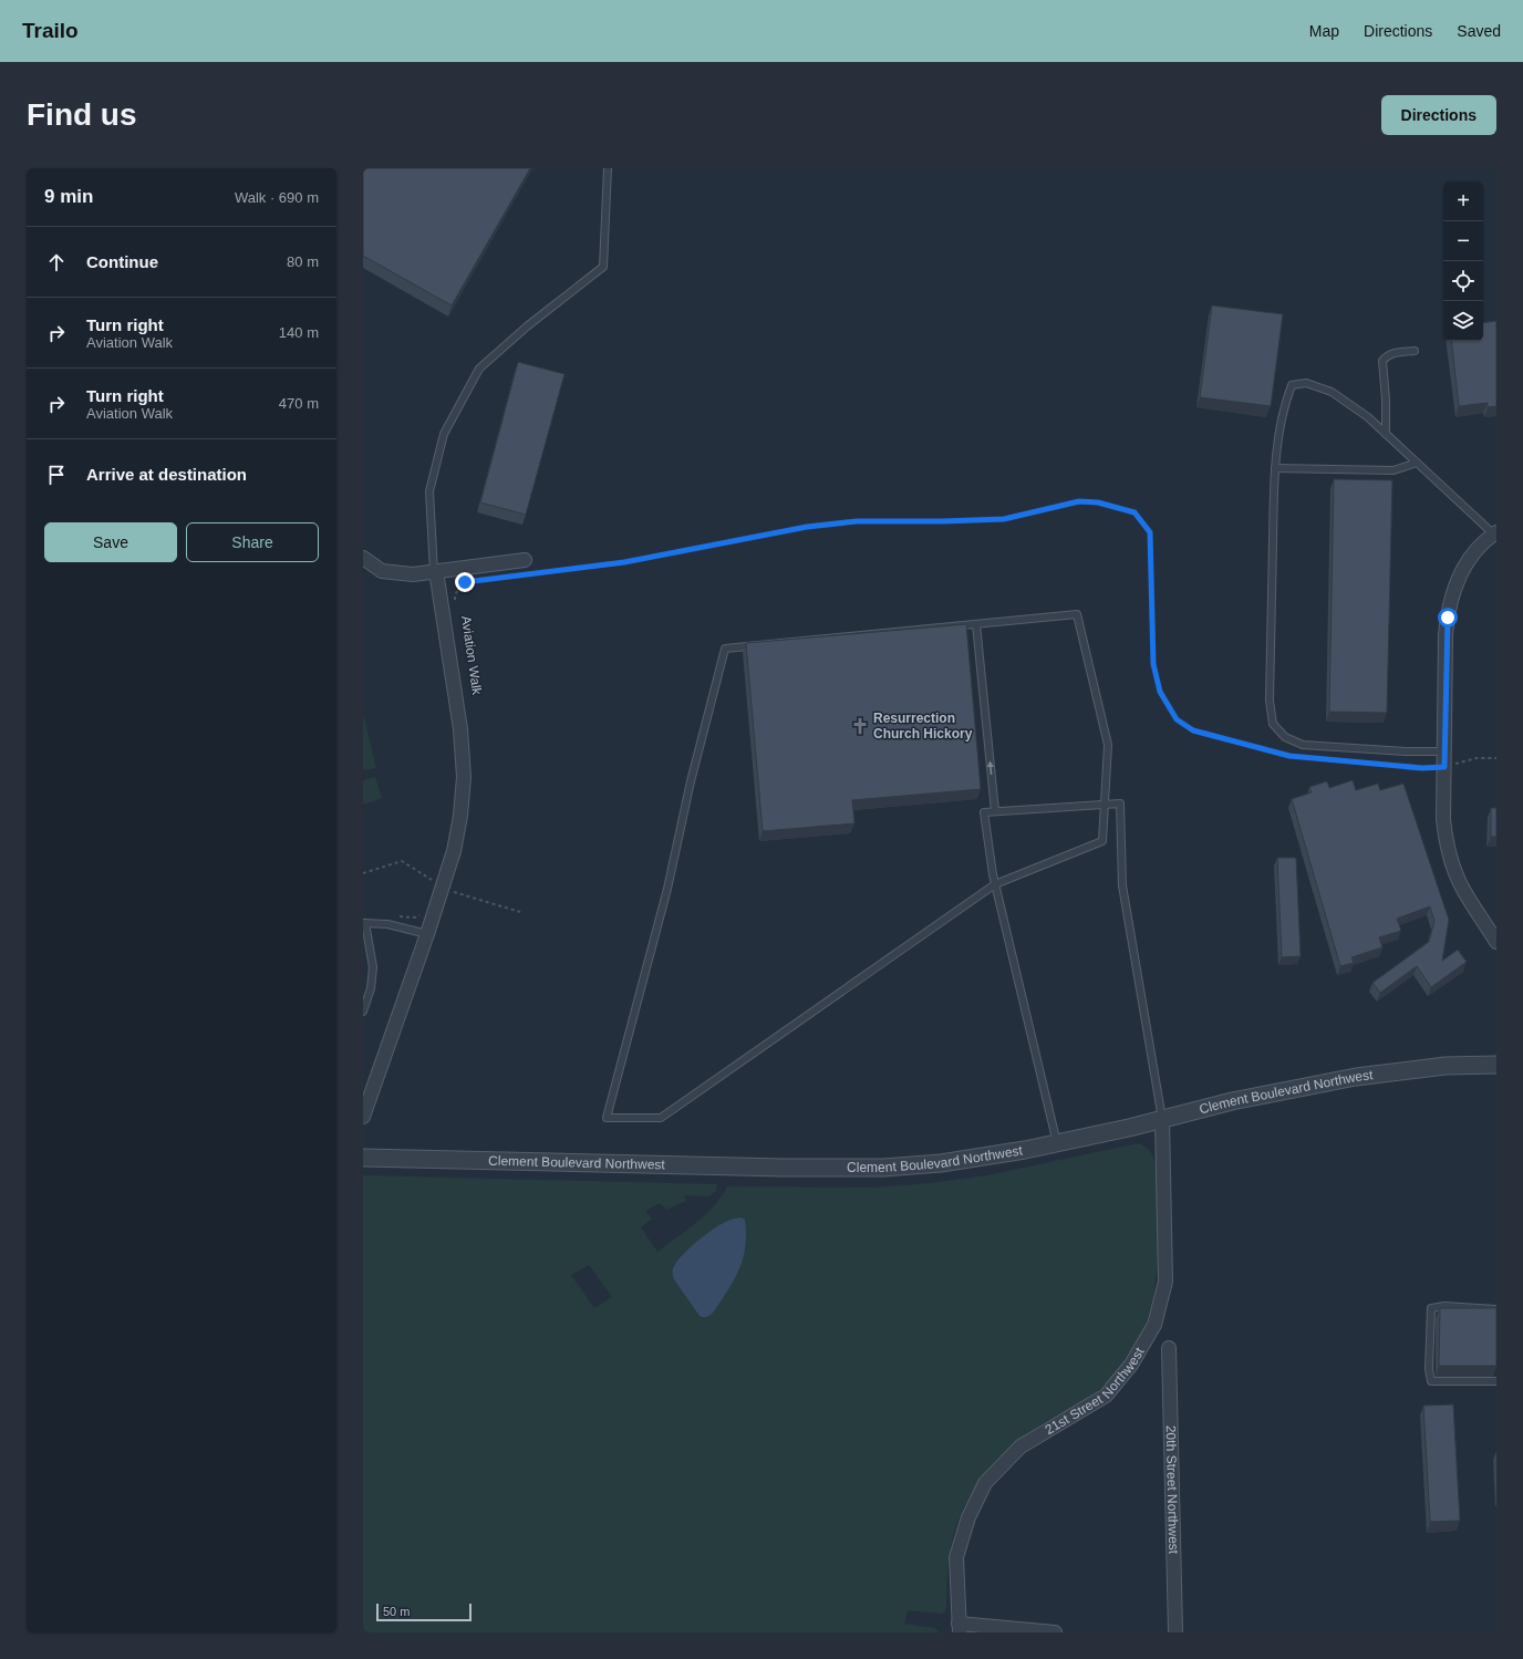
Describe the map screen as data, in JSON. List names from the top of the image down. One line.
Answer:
{"streets":{"street":["Clement Boulevard Northwest","21st Street Northwest","20th Street Northwest"],"path":["Aviation Walk"]},"crossings":[["Clement Boulevard Northwest","21st Street Northwest"]],"places":{"church":["Resurrection Church Hickory"]},"scale_bar":"50 m","page":{"header":"Trailo","nav":["Map","Directions","Saved"],"buttons":["Directions",["Save","Share"]],"title":"Find us","heading":["9 min","Walk · 690 m"],"map_buttons":["+","−"],"list":[["Continue","80 m"],["Turn right","Aviation Walk","140 m"],["Turn right","Aviation Walk","470 m"],"Arrive at destination"],"scale":"50 m"}}
